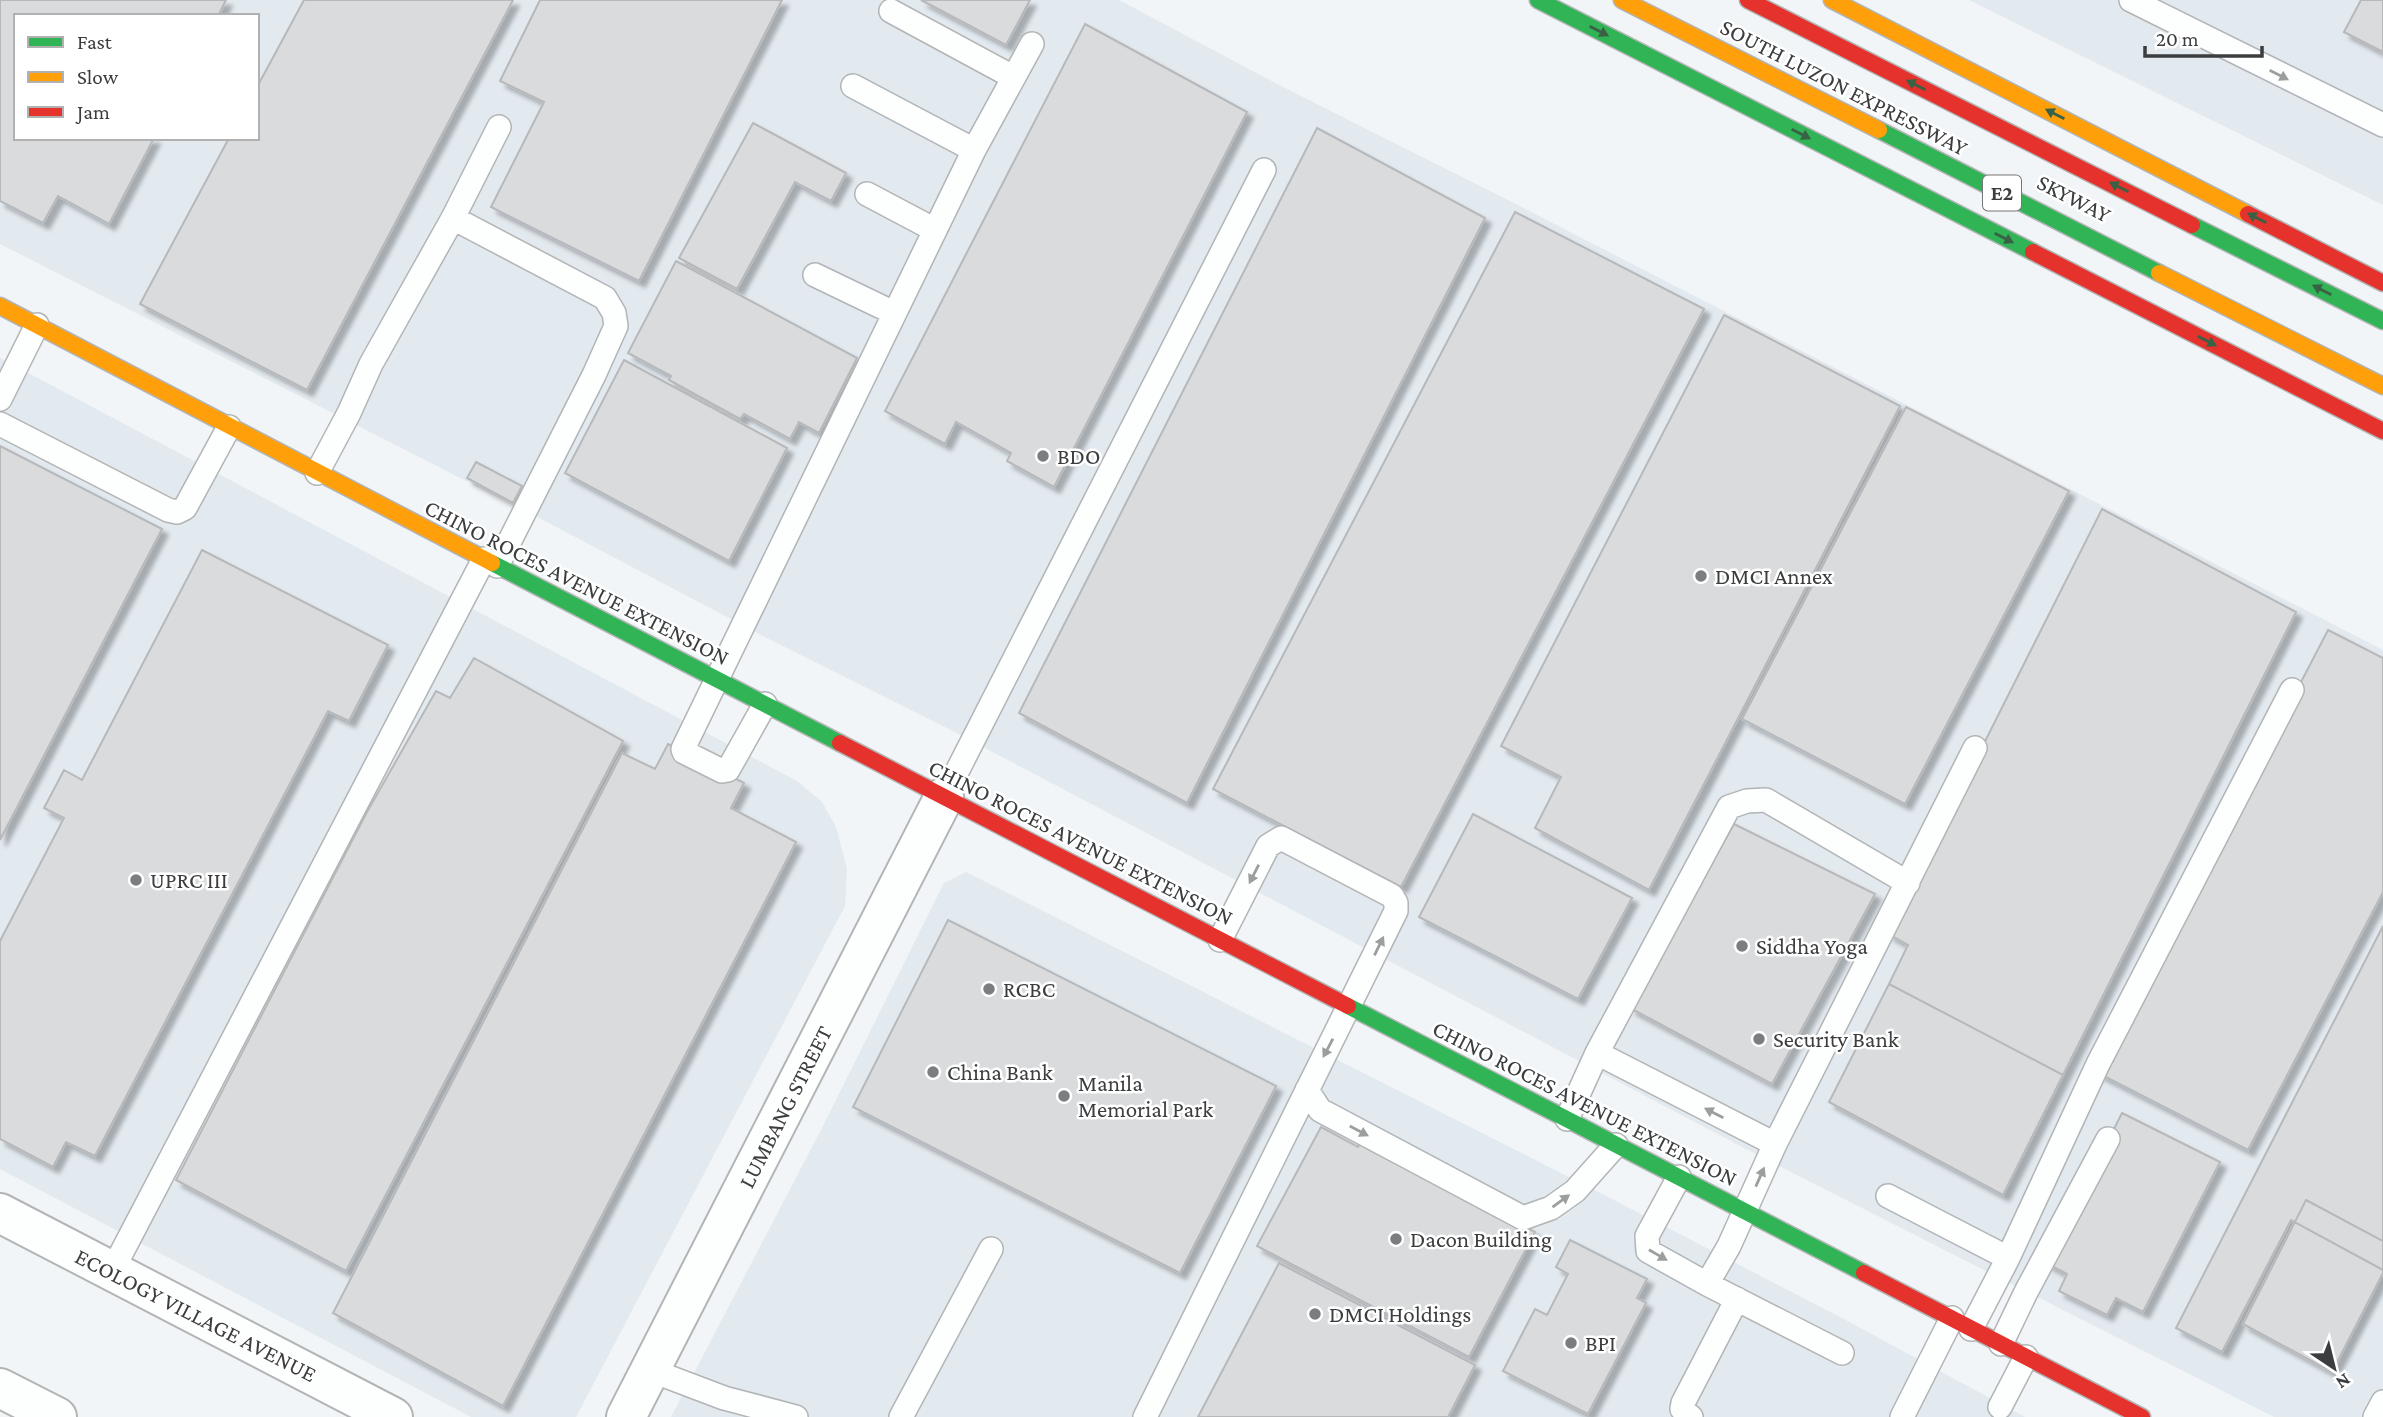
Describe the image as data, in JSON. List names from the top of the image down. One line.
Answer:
{"streets":{"main road":["SOUTH LUZON EXPRESSWAY","E2","SKYWAY","CHINO ROCES AVENUE EXTENSION"],"street":["LUMBANG STREET","ECOLOGY VILLAGE AVENUE"]},"crossings":[["CHINO ROCES AVENUE EXTENSION","LUMBANG STREET"]],"places":["BDO","DMCI Annex","UPRC III","Siddha Yoga","RCBC","Security Bank","China Bank","Manila Memorial Park","Dacon Building","DMCI Holdings","BPI"],"legend":["Fast","Slow","Jam"],"scale_bar":"20 m","north":"bottom right"}
